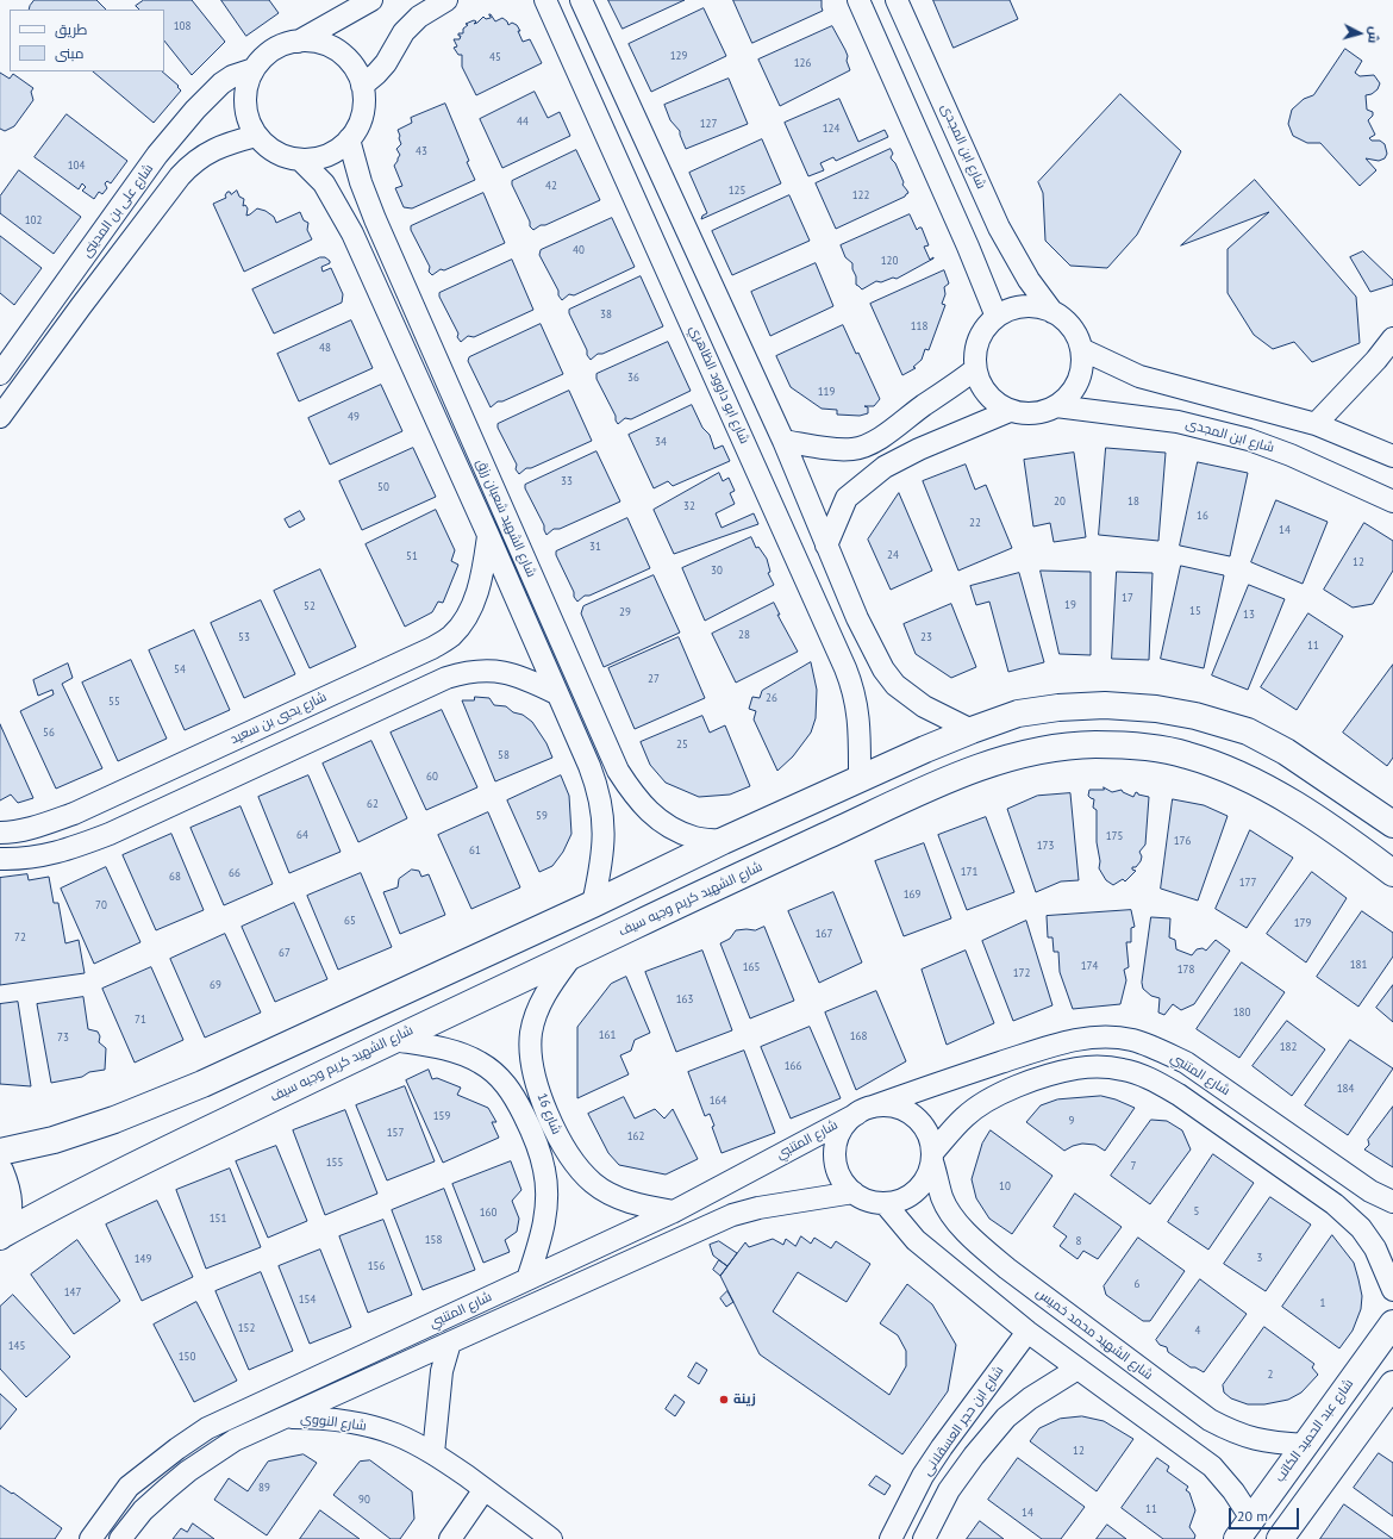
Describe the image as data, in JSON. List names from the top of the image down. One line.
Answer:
{"streets":{"street":["شارع ابن المجدى","شارع على بن المدينى","شارع ابو داوود الظاهري","شارع الشهيد شعبان رزق","شارع يحيي بن سعيد","شارع الشهيد كريم وجيه سيف","شارع المتنبي","شارع 16","شارع الشهيد محمد خميس","شارع ابن حجر العسقلانى","شارع النووي","شارع عبد الحميد الكاتب"]},"crossings":[["شارع على بن المدينى","شارع الشهيد شعبان رزق"],["شارع الشهيد شعبان رزق","شارع يحيي بن سعيد"],["شارع الشهيد كريم وجيه سيف","شارع 16"],["شارع المتنبي","شارع 16"],["شارع المتنبي","شارع الشهيد محمد خميس"],["شارع المتنبي","شارع النووي"],["شارع الشهيد محمد خميس","شارع عبد الحميد الكاتب"]],"places":["زينة"],"house_numbers":["108","129","45","126","44","127","124","43","104","42","125","122","102","40","120","38","118","48","36","119","49","34","33","50","20","18","32","16","22","14","31","24","51","12","30","17","19","52","15","29","13","28","53","23","11","54","27","26","55","56","25","58","60","62","59","64","175","176","173","61","171","66","68","177","169","70","65","179","167","72","67","181","174","165","178","172","69","163","180","71","161","168","73","182","166","184","164","159","9","157","162","155","7","10","5","160","151","158","8","3","149","156","6","147","154","1","152","4","145","150","2","12","89","90","11","14"],"legend":["طريق","مبنى"],"scale_bar":"20 m","north":"right"}
